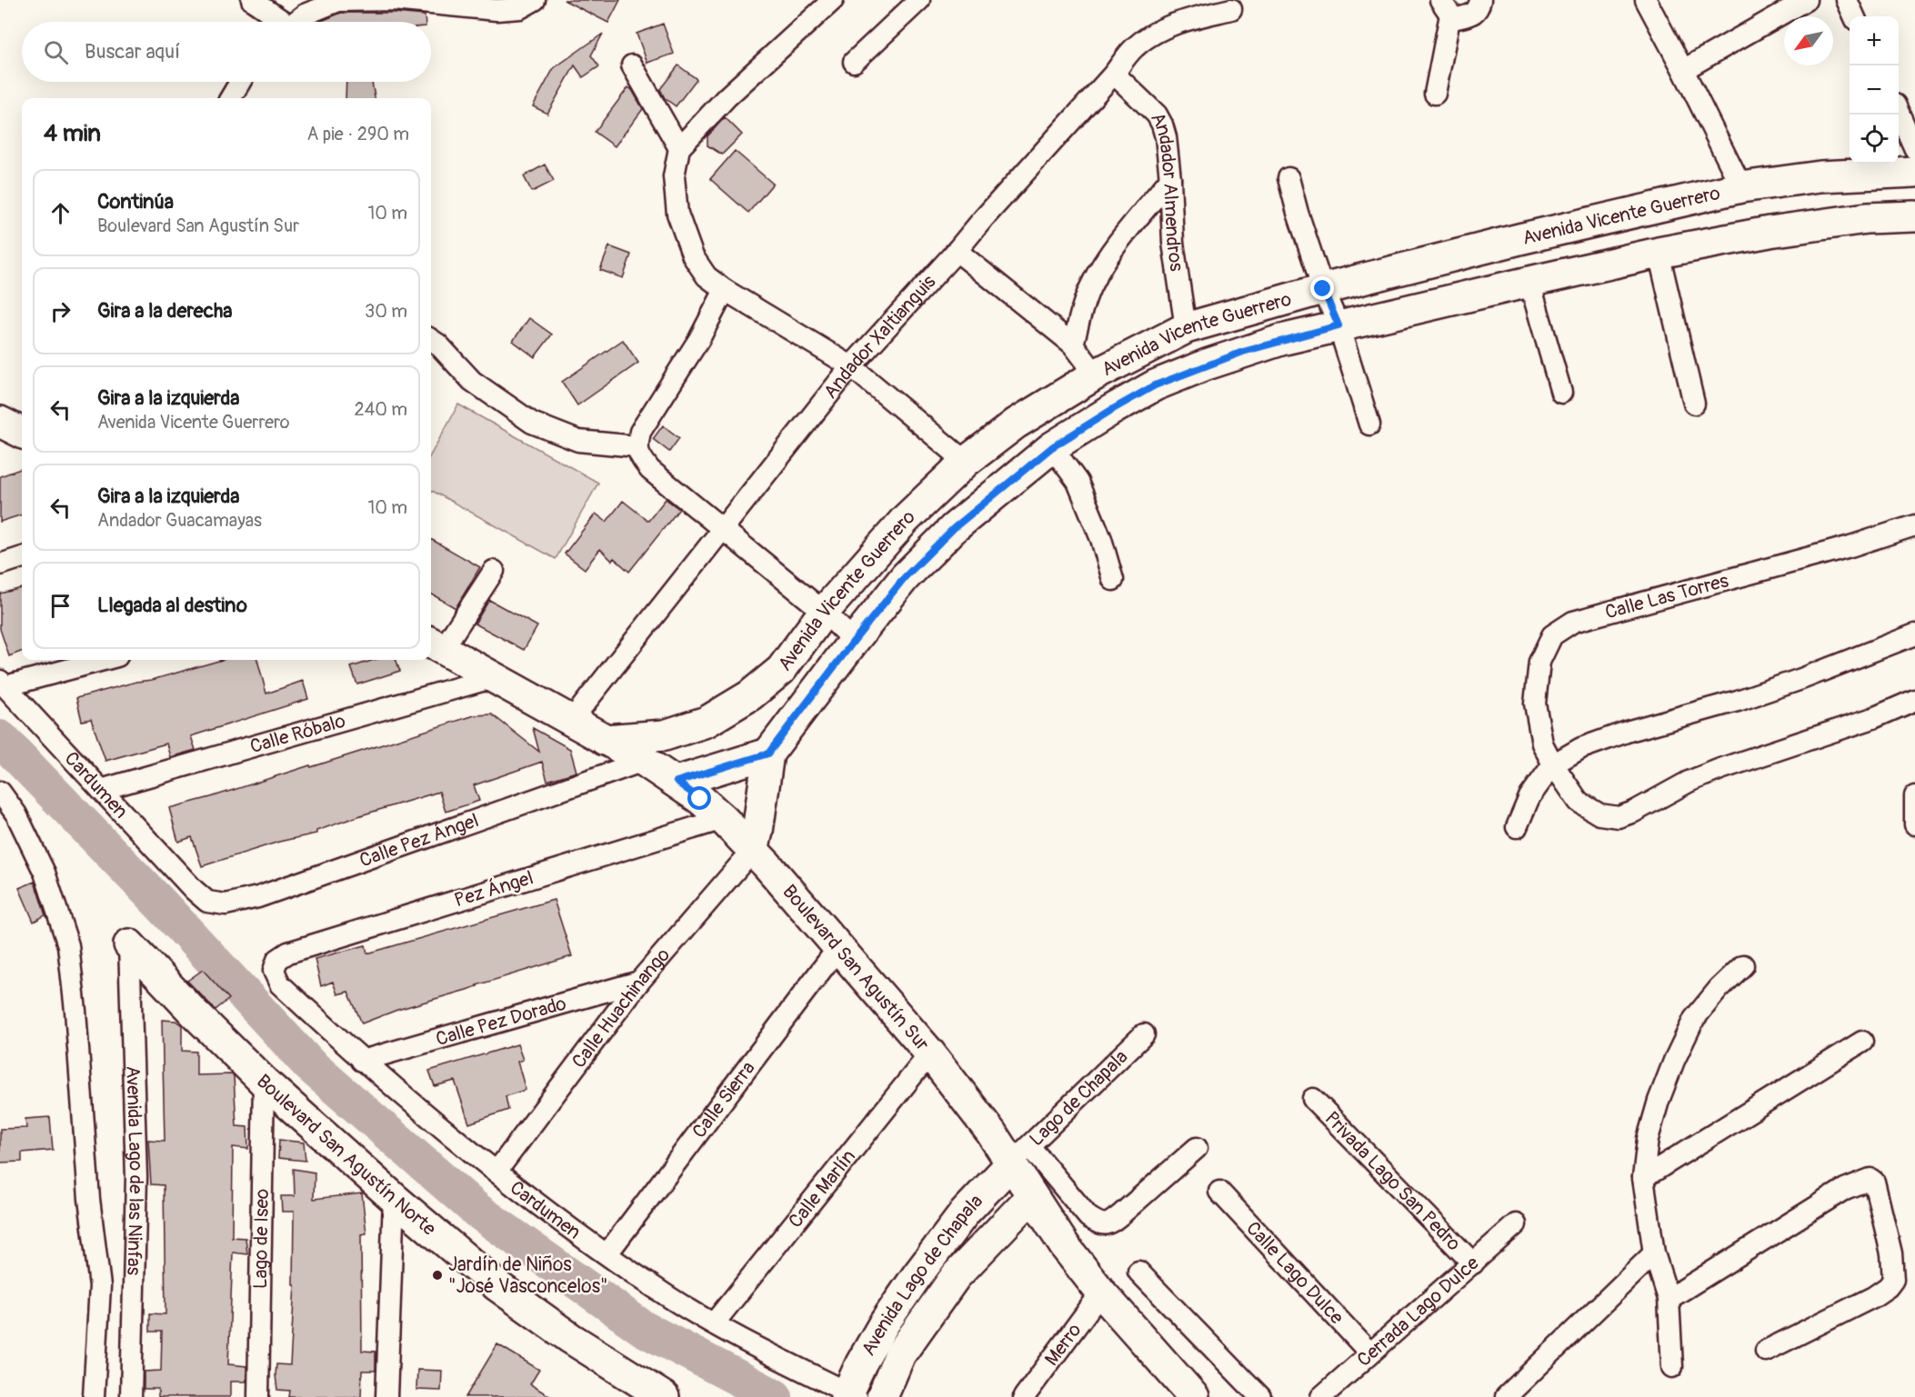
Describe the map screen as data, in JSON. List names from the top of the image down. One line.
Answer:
{"streets":{"street":["Andador Almendros","Avenida Vicente Guerrero","Andador Xaltianguis","Calle Las Torres","Calle Róbalo","Cardumen","Calle Pez Ángel","Pez Ángel","Boulevard San Agustín Sur","Calle Huachinango","Calle Pez Dorado","Lago de Chapala","Calle Sierra","Boulevard San Agustín Norte","Avenida Lago de las Ninfas","Privada Lago San Pedro","Calle Marlín","Lago de Iseo","Calle Lago Dulce","Avenida Lago de Chapala","Cerrada Lago Dulce","Merro"]},"crossings":[["Andador Almendros","Avenida Vicente Guerrero"],["Andador Almendros","Andador Xaltianguis"],["Avenida Vicente Guerrero","Boulevard San Agustín Sur"],["Avenida Vicente Guerrero","Calle Huachinango"],["Andador Xaltianguis","Boulevard San Agustín Sur"],["Calle Róbalo","Cardumen"],["Calle Róbalo","Boulevard San Agustín Sur"],["Cardumen","Calle Pez Ángel"],["Cardumen","Pez Ángel"],["Cardumen","Calle Huachinango"],["Cardumen","Calle Pez Dorado"],["Cardumen","Calle Sierra"],["Cardumen","Calle Marlín"],["Cardumen","Avenida Lago de Chapala"],["Calle Pez Ángel","Boulevard San Agustín Sur"],["Pez Ángel","Boulevard San Agustín Sur"],["Boulevard San Agustín Sur","Calle Huachinango"],["Boulevard San Agustín Sur","Lago de Chapala"],["Boulevard San Agustín Sur","Calle Sierra"],["Boulevard San Agustín Sur","Calle Marlín"],["Boulevard San Agustín Sur","Avenida Lago de Chapala"],["Boulevard San Agustín Sur","Merro"],["Calle Huachinango","Calle Pez Dorado"],["Lago de Chapala","Avenida Lago de Chapala"],["Boulevard San Agustín Norte","Avenida Lago de las Ninfas"],["Boulevard San Agustín Norte","Lago de Iseo"],["Privada Lago San Pedro","Cerrada Lago Dulce"],["Calle Lago Dulce","Cerrada Lago Dulce"]],"places":["Jardín de Niños \"José Vasconcelos\""],"north":"bottom left","page":{"map_buttons":["+","−"],"search":"Buscar aquí","heading":["4 min","A pie · 290 m"],"list":[["Continúa","Boulevard San Agustín Sur","10 m"],["Gira a la derecha","30 m"],["Gira a la izquierda","Avenida Vicente Guerrero","240 m"],["Gira a la izquierda","Andador Guacamayas","10 m"],"Llegada al destino"]}}
